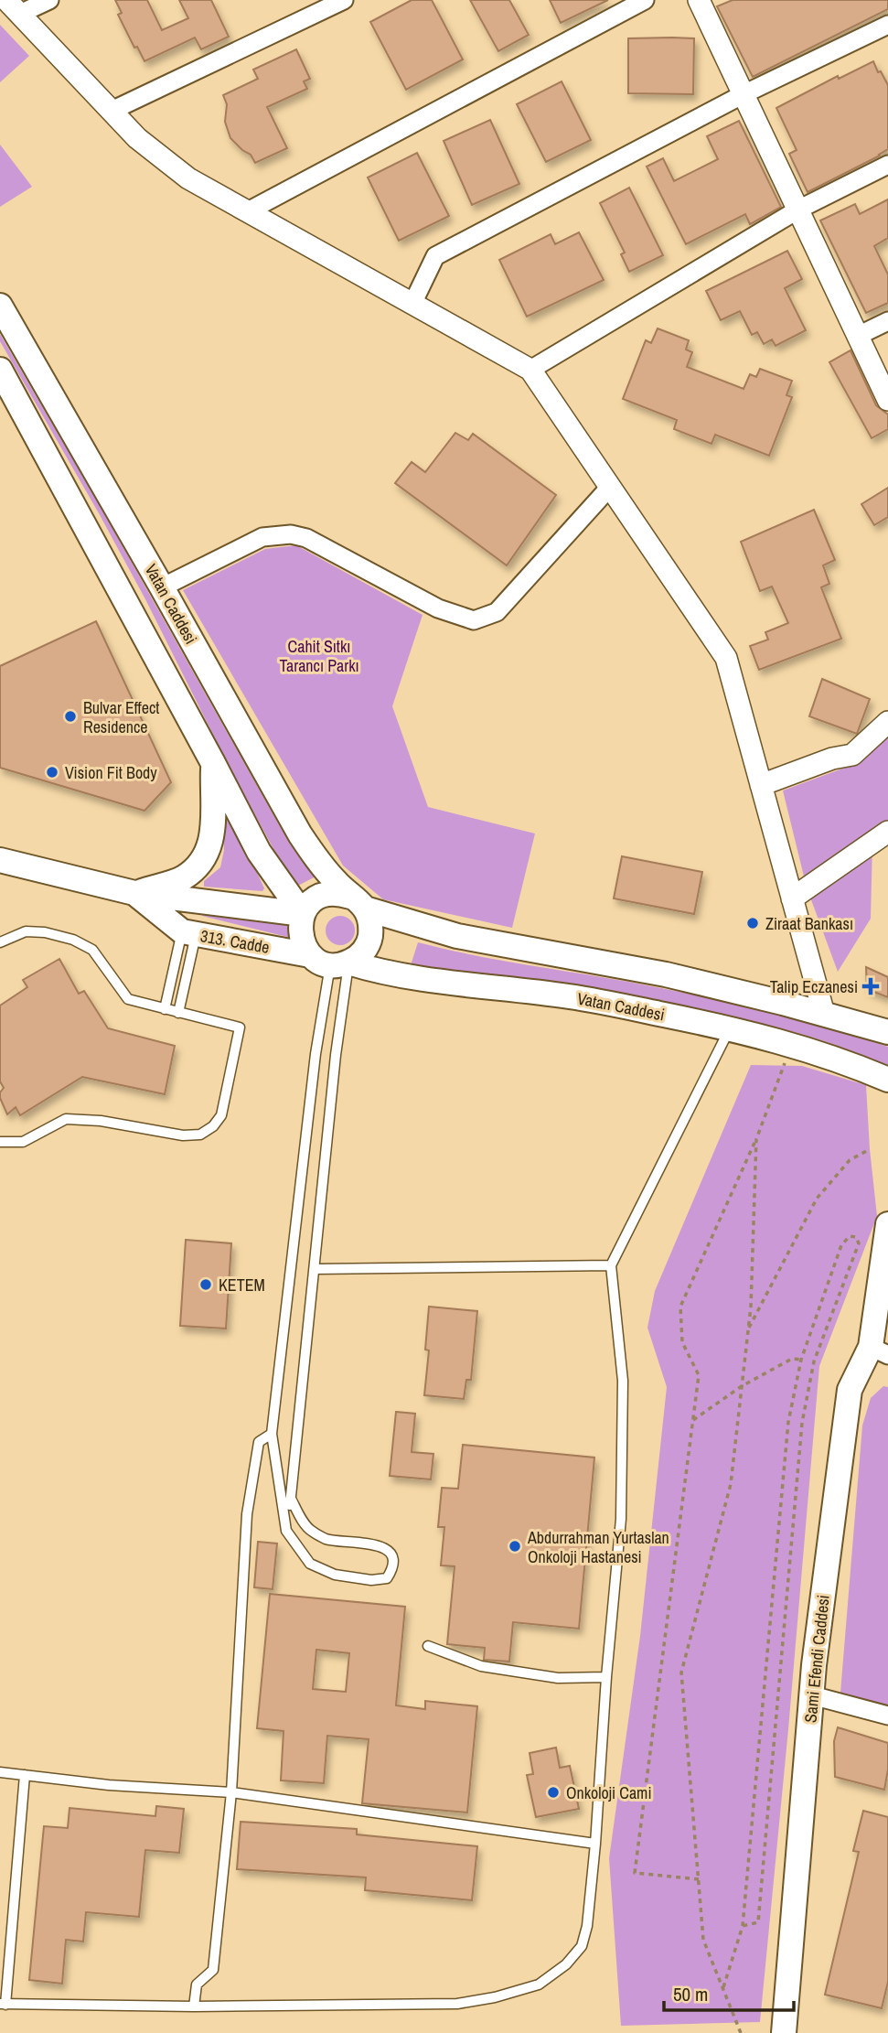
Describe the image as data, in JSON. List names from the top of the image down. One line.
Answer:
{"streets":{"main road":["Vatan Caddesi","313. Cadde","Sami Efendi Caddesi"]},"crossings":[["Vatan Caddesi","313. Cadde"]],"parks":["Cahit Sıtkı Tarancı Parkı"],"places":{"other":["Bulvar Effect Residence","Vision Fit Body","Ziraat Bankası","KETEM","Abdurrahman Yurtaslan Onkoloji Hastanesi","Onkoloji Cami"],"health":["Talip Eczanesi"]},"scale_bar":"50 m"}
